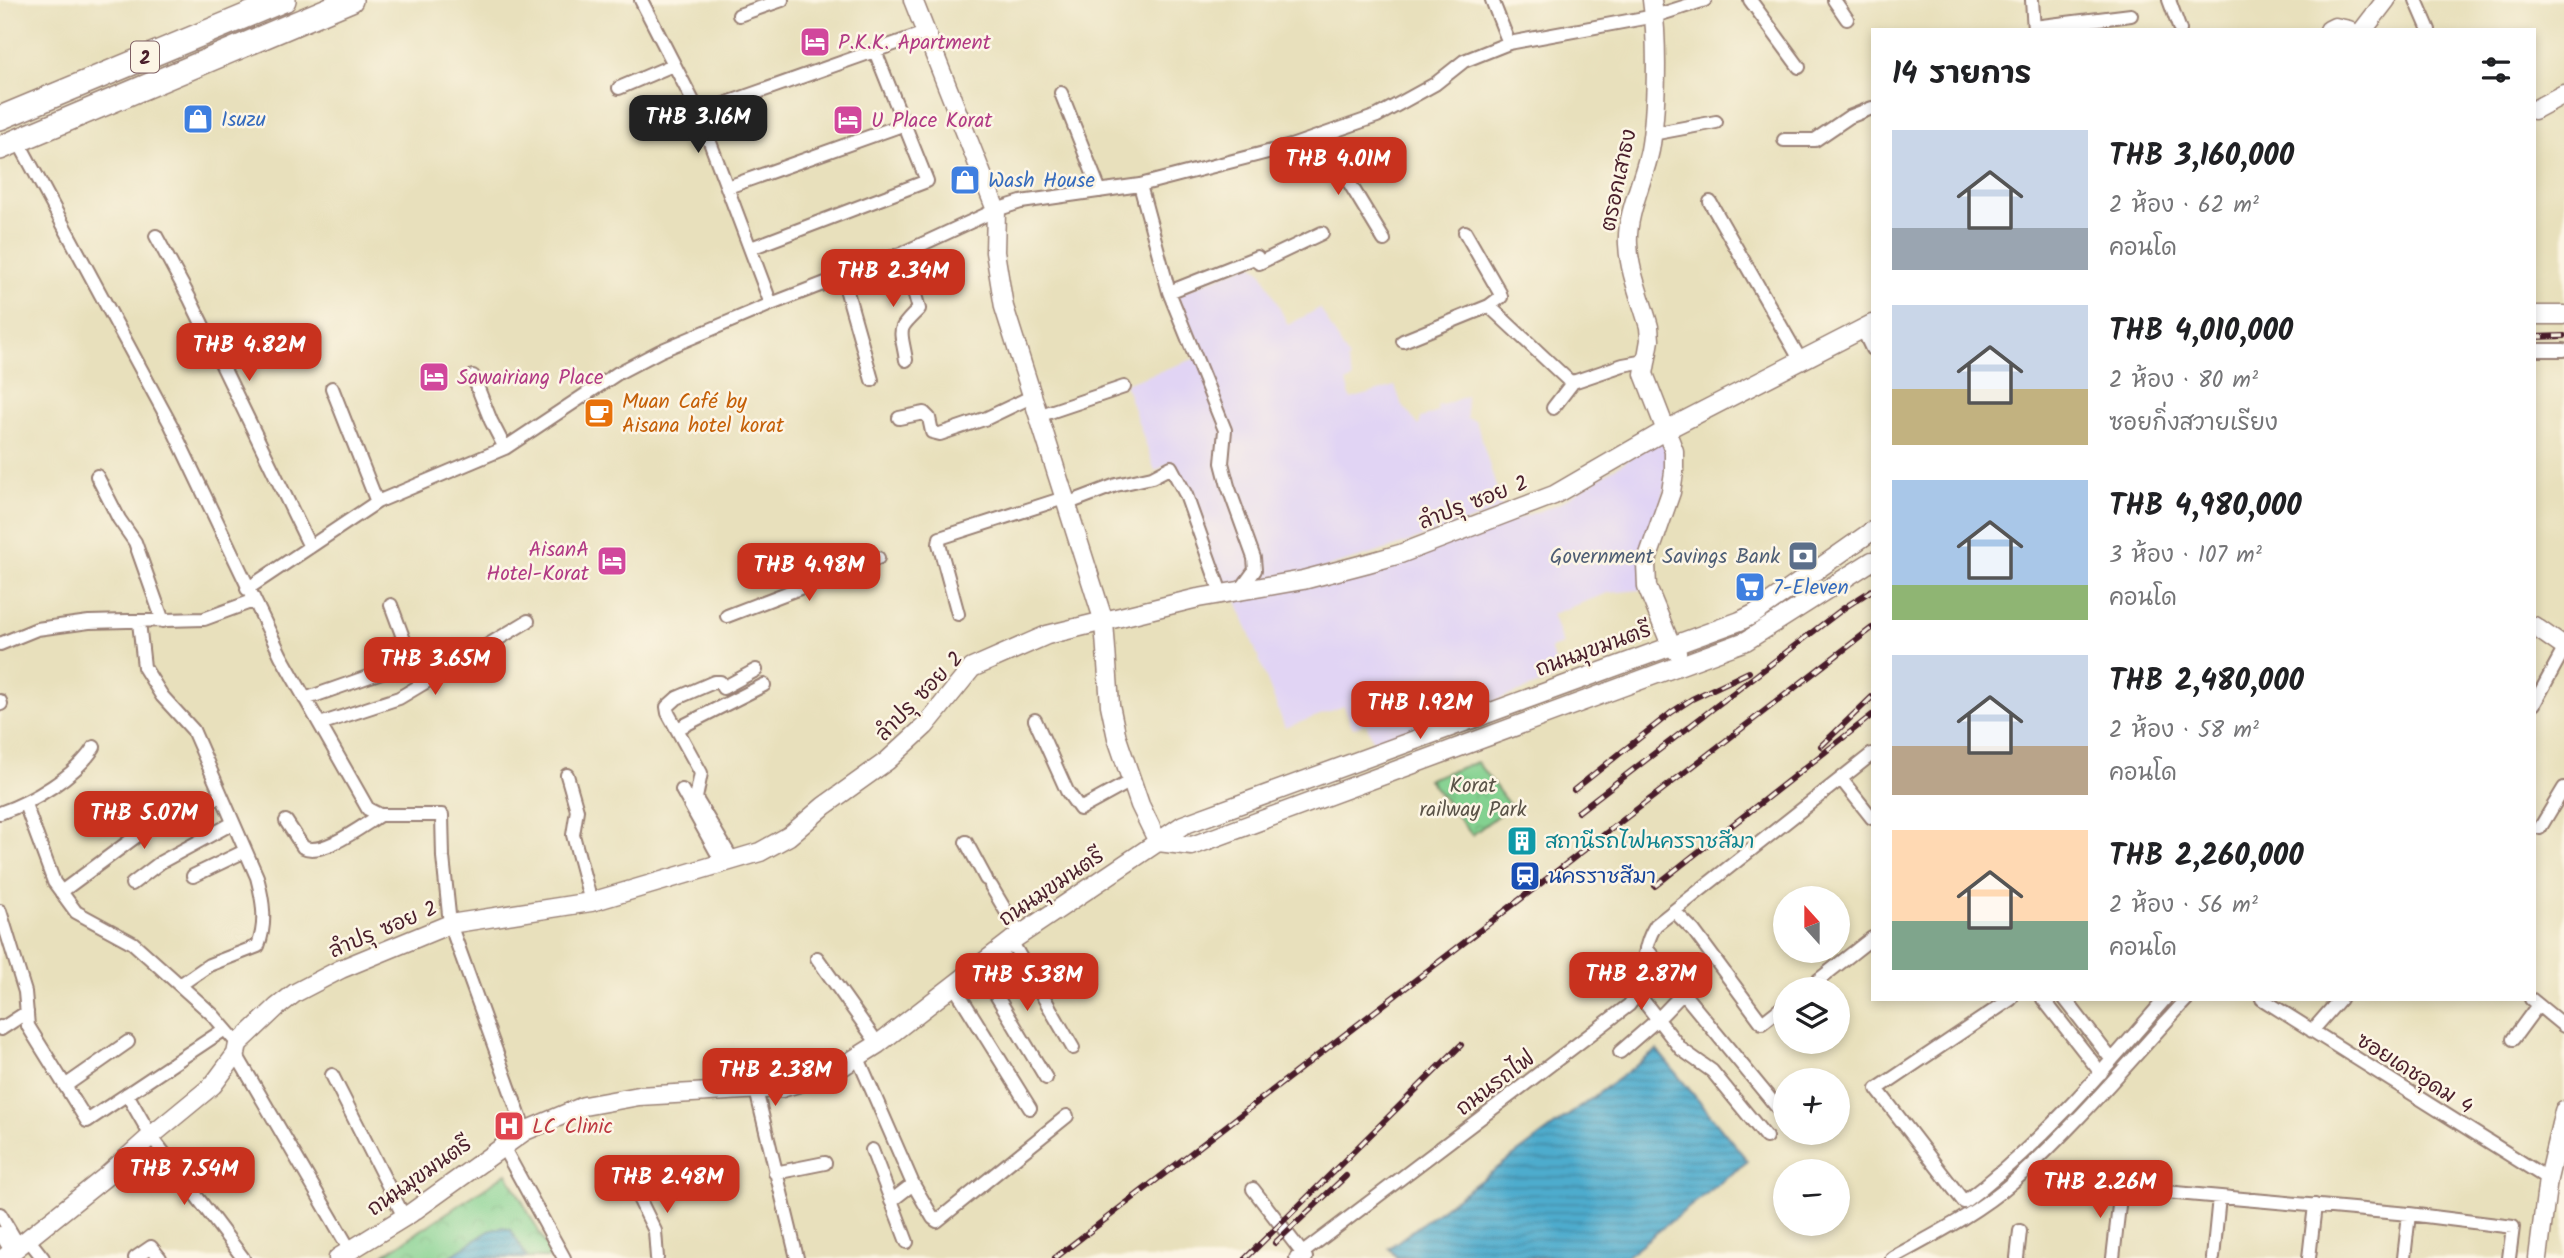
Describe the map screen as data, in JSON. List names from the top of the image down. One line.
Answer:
{"streets":{"highway":["2"],"street":["ตรอกเสาธง","ลำปรุ ซอย 2","ถนนมุขมนตรี","ซอยเดชอุดม 4","ถนนรถไฟ"]},"crossings":[["ตรอกเสาธง","ลำปรุ ซอย 2"],["ตรอกเสาธง","ถนนมุขมนตรี"]],"parks":["Korat railway Park"],"places":{"hotel":["P.K.K. Apartment","U Place Korat","Sawairiang Place","AisanA Hotel-Korat"],"shop":["Isuzu","Wash House"],"cafe":["Muan Café by Aisana hotel korat"],"bank":["Government Savings Bank"],"supermarket":["7-Eleven"],"building":["สถานีรถไฟนครราชสีมา"],"station":["นครราชสีมา"],"hospital":["LC Clinic"]},"north":"top","page":{"heading":"14 รายการ","price":["THB 3.16M","THB 4.01M","THB 2.34M","THB 4.82M","THB 4.98M","THB 3.65M","THB 1.92M","THB 5.07M","THB 2.87M","THB 5.38M","THB 2.38M","THB 7.54M","THB 2.48M","THB 2.26M"],"list":[{"name":"THB 3,160,000","note":"2 ห้อง · 62 m² · คอนโด"},{"name":"THB 4,010,000","note":"2 ห้อง · 80 m² · ซอยกิ่งสวายเรียง"},{"name":"THB 4,980,000","note":"3 ห้อง · 107 m² · คอนโด"},{"name":"THB 2,480,000","note":"2 ห้อง · 58 m² · คอนโด"},{"name":"THB 2,260,000","note":"2 ห้อง · 56 m² · คอนโด"}],"map_buttons":["+","−"]}}
